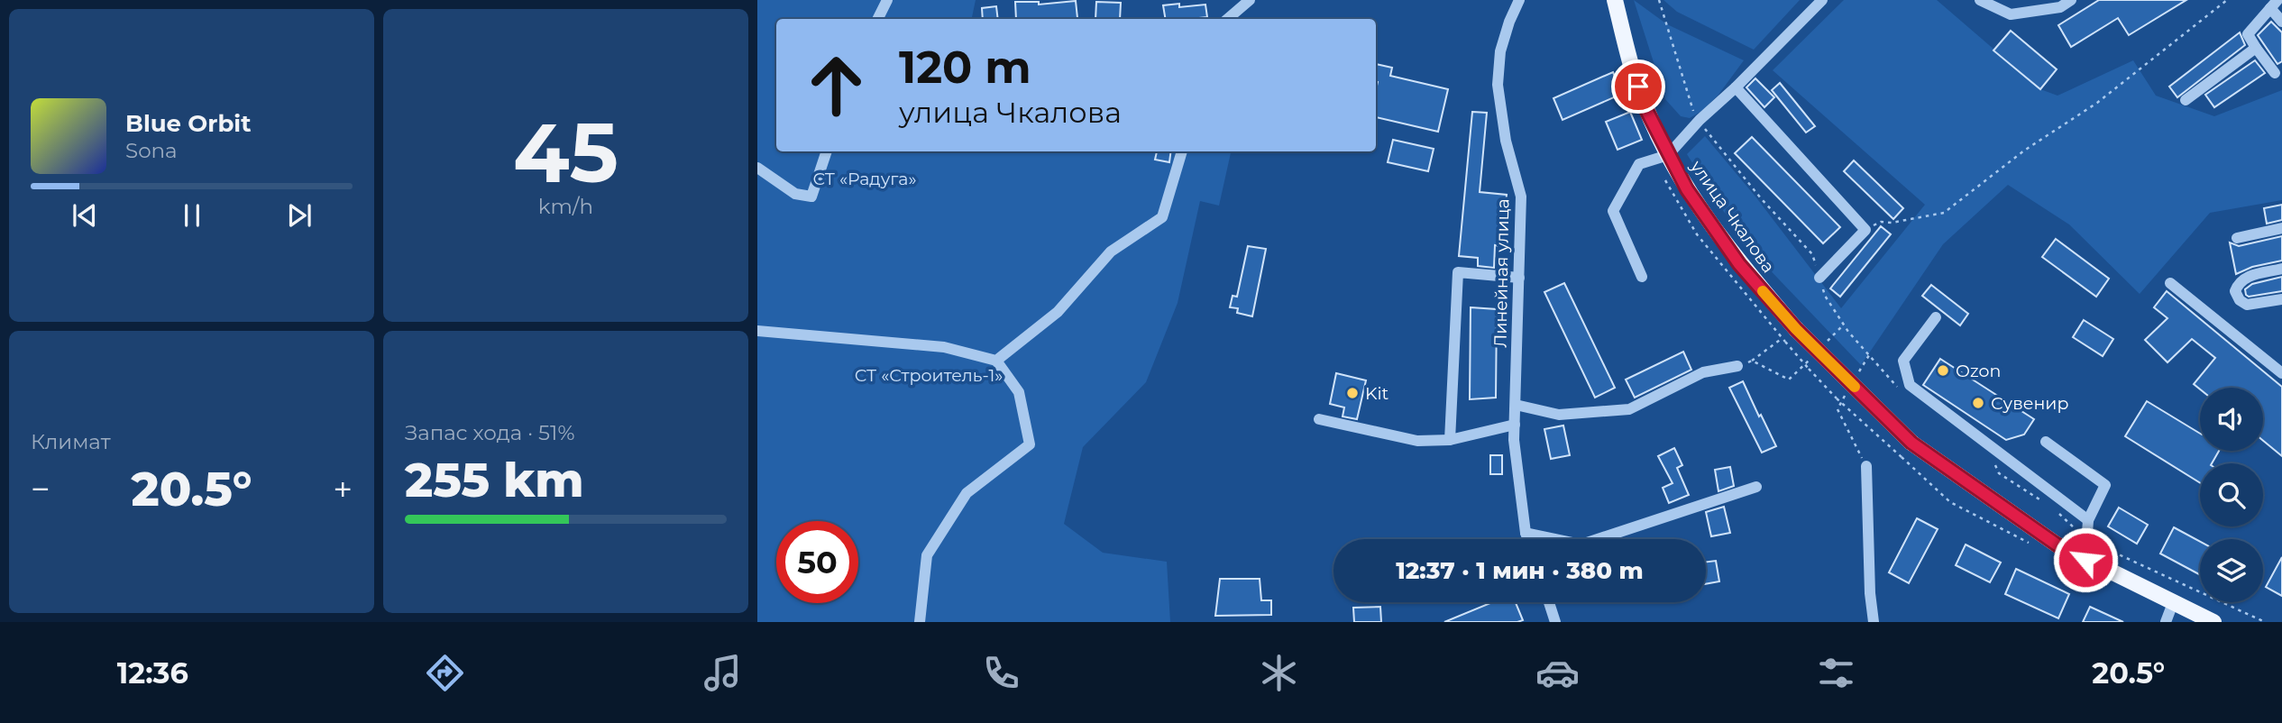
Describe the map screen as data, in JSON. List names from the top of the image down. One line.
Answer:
{"streets":{"main road":["улица Чкалова"],"street":["Линейная улица"]},"parks":["СТ «Радуга»","СТ «Строитель-1»"],"places":["Ozon","Kit","Сувенир"],"page":{"tile":[["45","km/h"],"Климат",["Запас хода · 51%","255 km"]],"turn":["120 m","улица Чкалова"],"song":["Blue Orbit","Sona"],"heat":["−","20.5°","+"],"limit":"50","trip":"12:37 · 1 мин · 380 m","tabs":["12:36","20.5°"]}}
